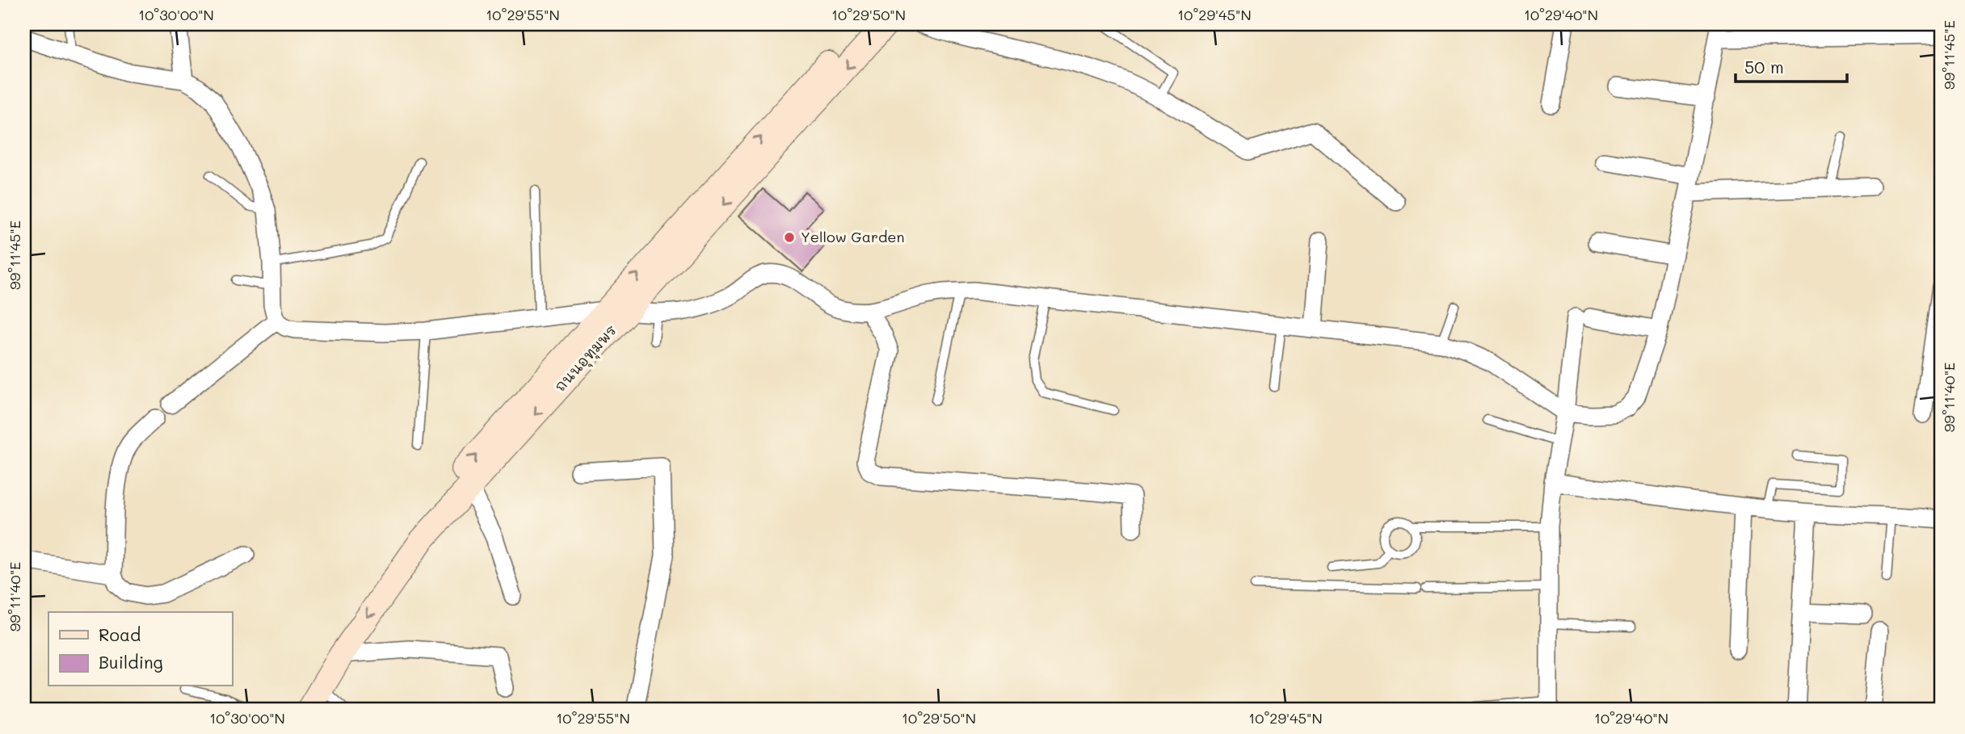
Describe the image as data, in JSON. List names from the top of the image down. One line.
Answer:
{"streets":{"street":["ถนนอุทุมพร"]},"places":["Yellow Garden"],"legend":["Road","Building"],"scale_bar":"50 m","coordinates":["10°30'00\"N","10°29'55\"N","10°29'50\"N","10°29'45\"N","10°29'40\"N","99°11'45\"E","99°11'40\"E"]}
